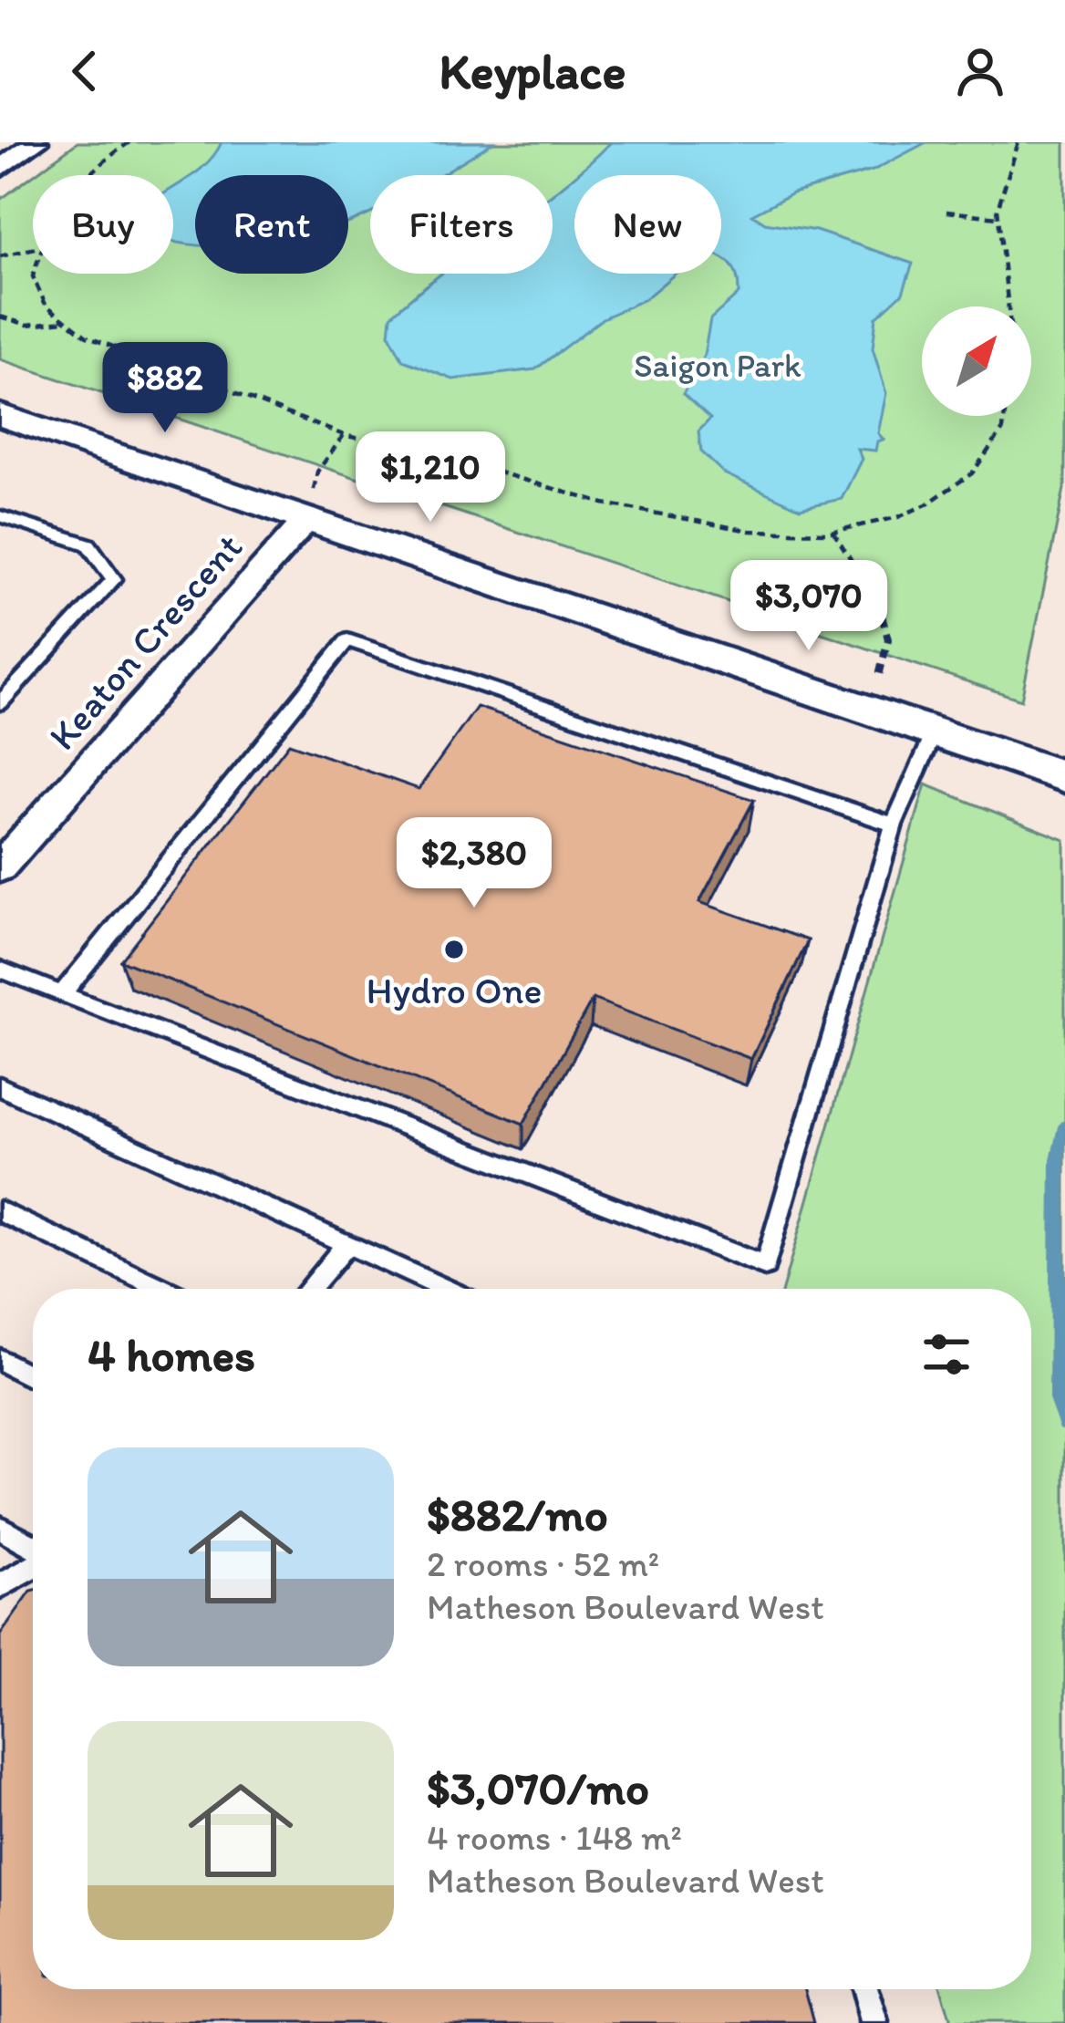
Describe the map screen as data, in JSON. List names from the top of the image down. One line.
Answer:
{"streets":{"street":["Keaton Crescent"]},"parks":["Saigon Park"],"places":["Hydro One"],"north":"top right","page":{"header":"Keyplace","chip":["Buy","Rent","Filters","New"],"price":["$882","$1,210","$3,070","$2,380"],"heading":"4 homes","list":[{"name":"$882/mo","note":"2 rooms · 52 m² · Matheson Boulevard West"},{"name":"$3,070/mo","note":"4 rooms · 148 m² · Matheson Boulevard West"}]}}
